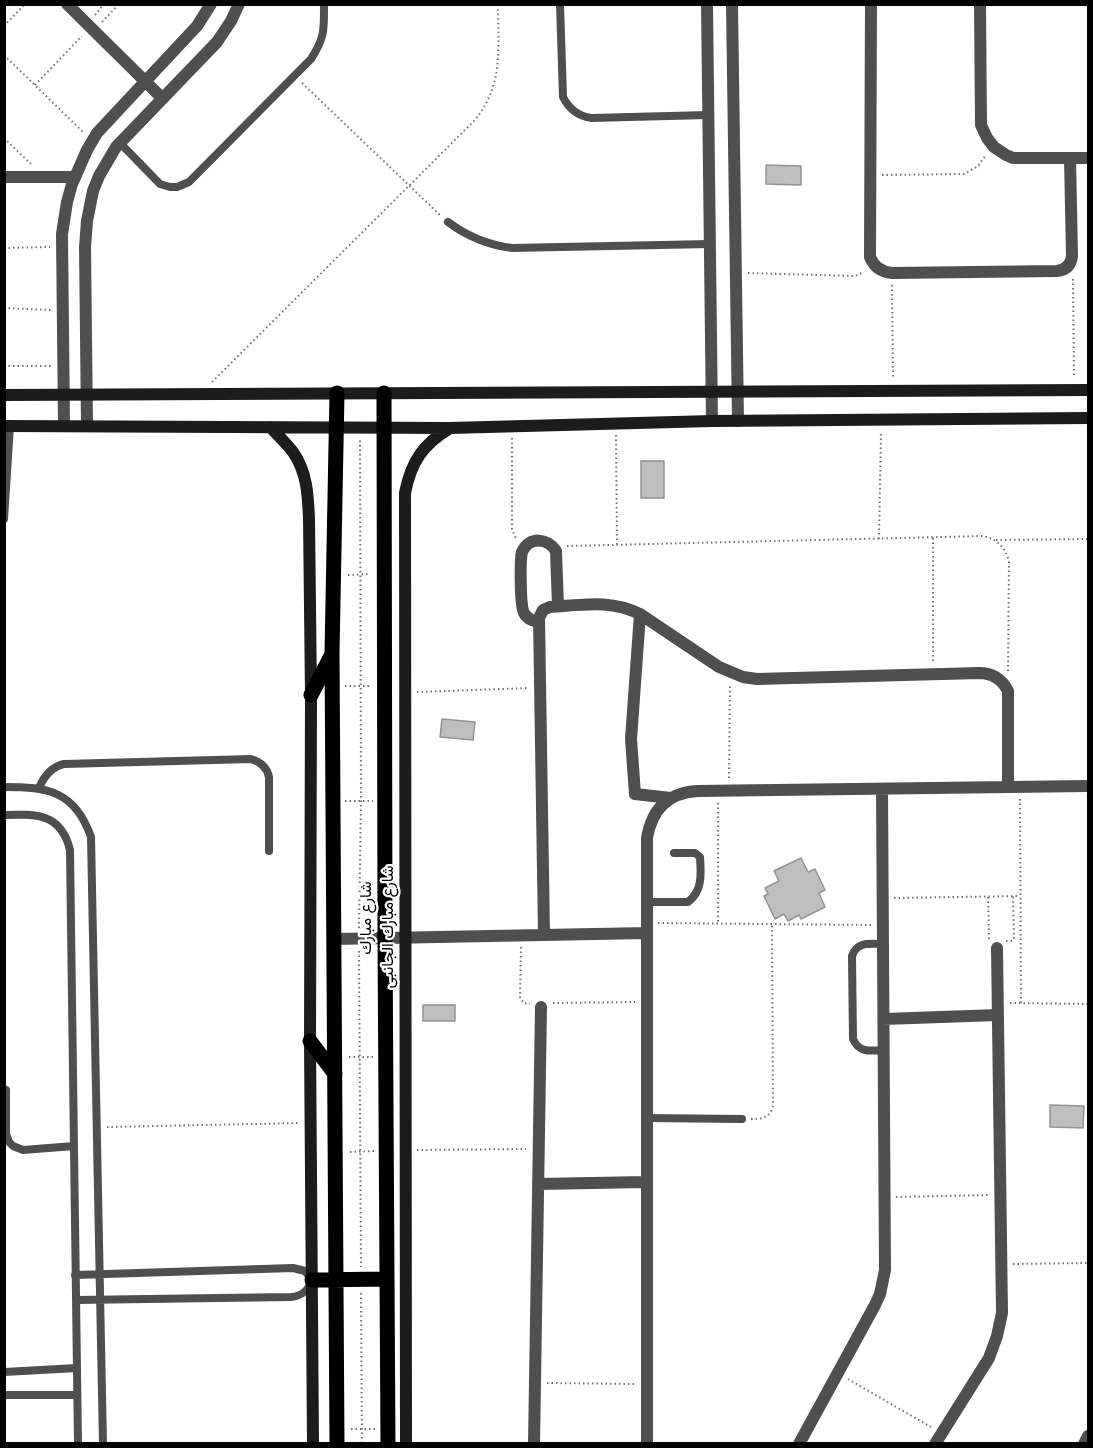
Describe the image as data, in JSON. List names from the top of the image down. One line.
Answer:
{"streets":{"main road":["شارع مبارك","شارع مبارك الجانبى"]}}
